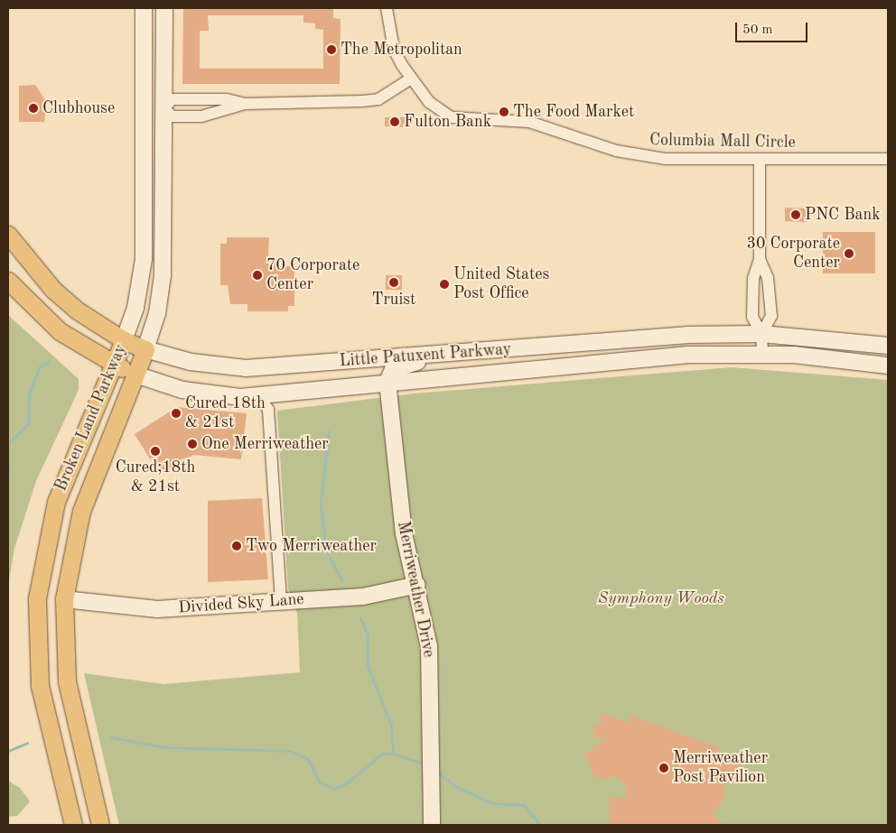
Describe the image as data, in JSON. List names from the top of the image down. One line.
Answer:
{"streets":{"main road":["Little Patuxent Parkway","Broken Land Parkway","Merriweather Drive","Divided Sky Lane"],"street":["Columbia Mall Circle"]},"crossings":[["Little Patuxent Parkway","Broken Land Parkway"],["Little Patuxent Parkway","Merriweather Drive"],["Broken Land Parkway","Divided Sky Lane"],["Merriweather Drive","Divided Sky Lane"]],"parks":["Symphony Woods"],"places":["The Metropolitan","Clubhouse","The Food Market","Fulton Bank","PNC Bank","30 Corporate Center","70 Corporate Center","Truist","United States Post Office","Cured 18th & 21st","One Merriweather","Cured;18th & 21st","Two Merriweather","Merriweather Post Pavilion"],"scale_bar":"50 m"}
